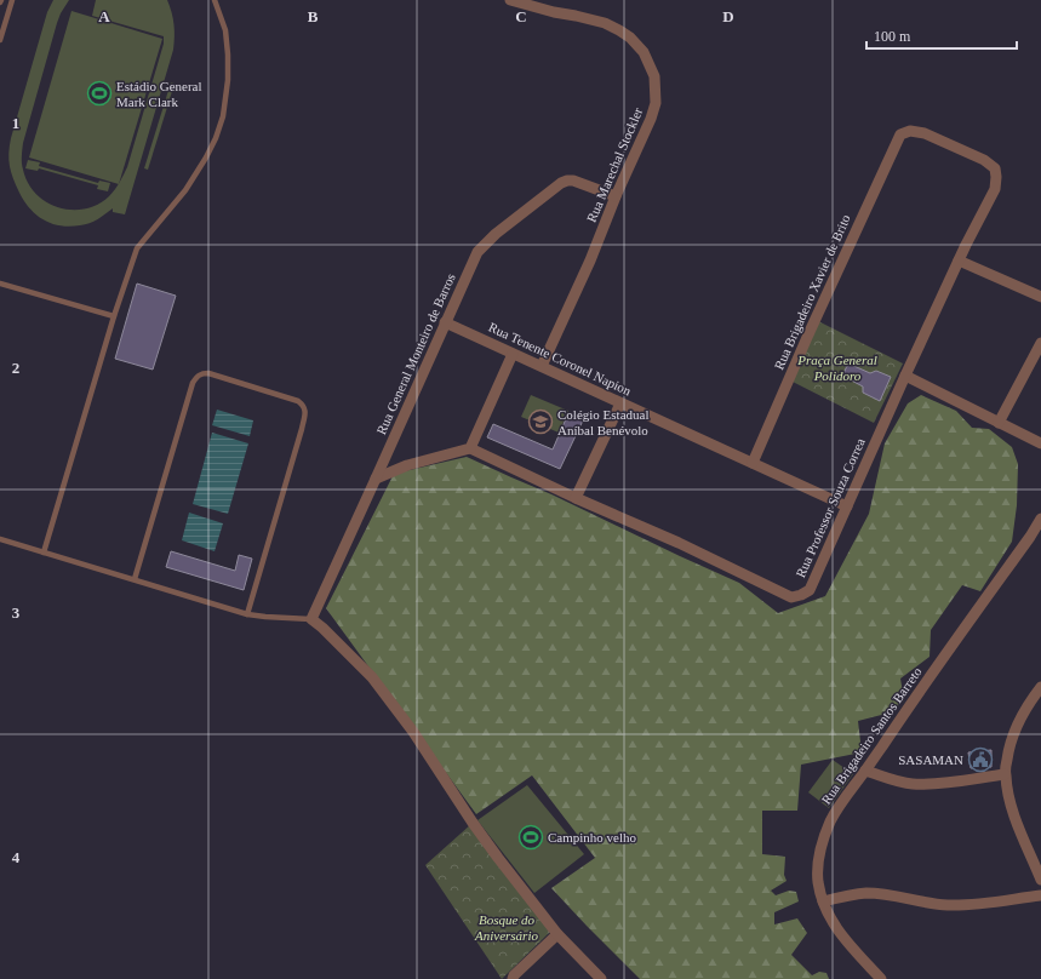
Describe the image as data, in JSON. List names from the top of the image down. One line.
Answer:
{"streets":{"street":["Rua Marechal Stockler","Rua Brigadeiro Xavier de Brito","Rua General Monteiro de Barros","Rua Tenente Coronel Napion","Rua Professor Souza Correa","Rua Brigadeiro Santos Barreto"]},"crossings":[["Rua Marechal Stockler","Rua General Monteiro de Barros"],["Rua Marechal Stockler","Rua Tenente Coronel Napion"],["Rua Brigadeiro Xavier de Brito","Rua Tenente Coronel Napion"],["Rua Brigadeiro Xavier de Brito","Rua Professor Souza Correa"],["Rua General Monteiro de Barros","Rua Tenente Coronel Napion"],["Rua Tenente Coronel Napion","Rua Professor Souza Correa"]],"parks":["Praça General Polidoro","Bosque do Aniversário"],"places":{"sports":["Estádio General Mark Clark","Campinho velho"],"school or university":["Colégio Estadual Aníbal Benévolo"],"public building":["SASAMAN"]},"scale_bar":"100 m","grid":{"columns":["A","B","C","D"],"rows":["1","2","3","4"]}}
